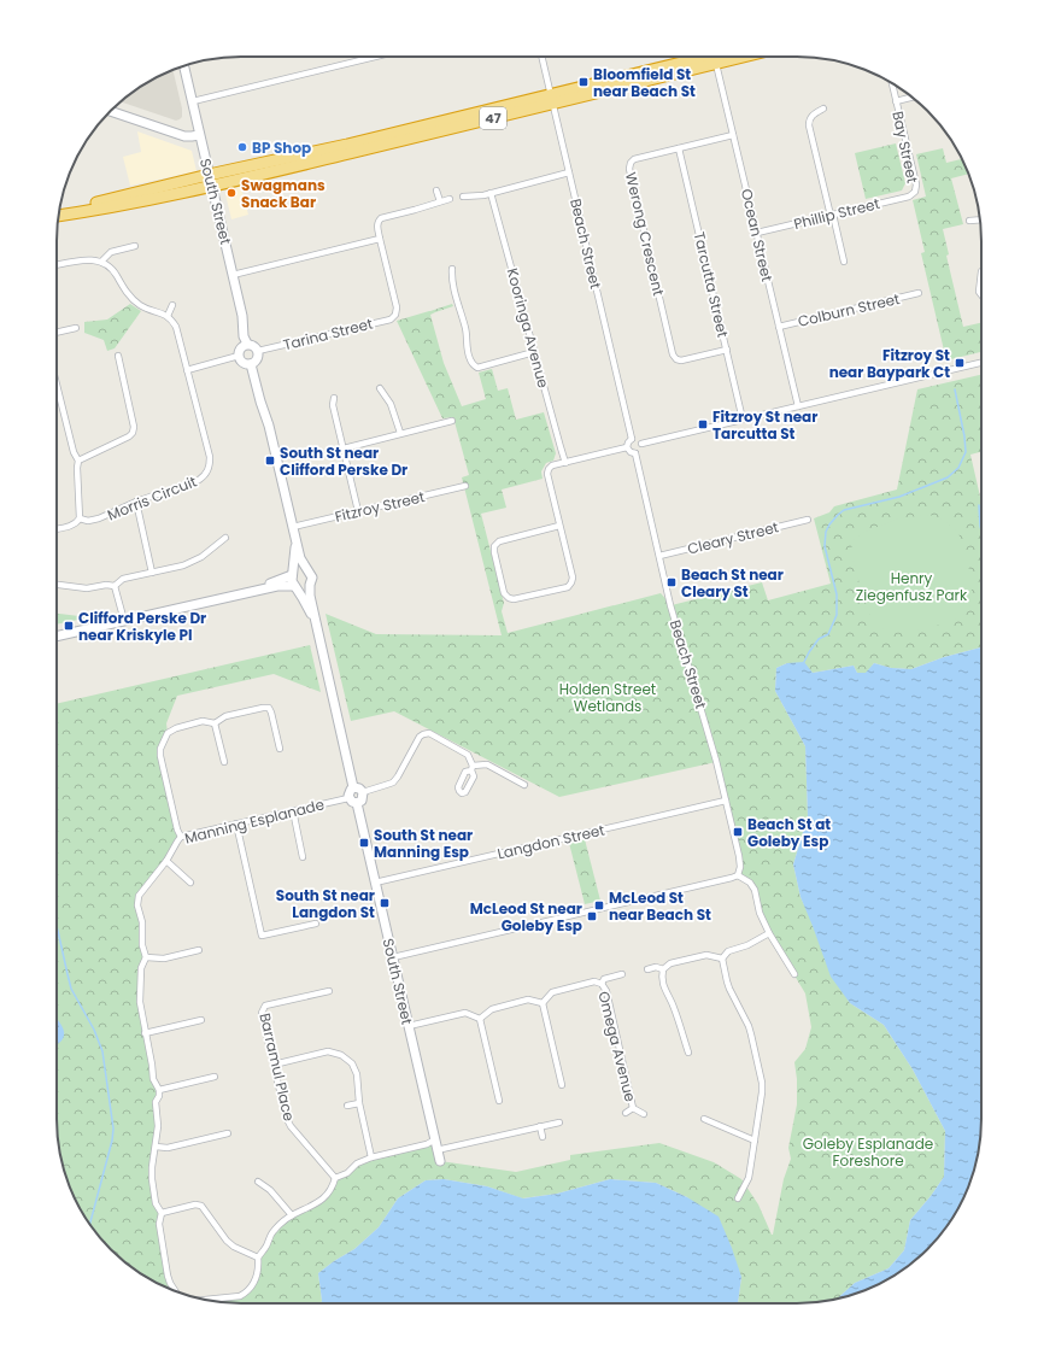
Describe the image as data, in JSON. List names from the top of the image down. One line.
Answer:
{"streets":{"highway":["47"],"street":["Bay Street","South Street","Phillip Street","Werong Crescent","Ocean Street","Beach Street","Tarcutta Street","Colburn Street","Kooringa Avenue","Tarina Street","Morris Circuit","Fitzroy Street","Cleary Street","Manning Esplanade","Langdon Street","Omega Avenue","Barramul Place"]},"crossings":[["47","South Street"],["47","Ocean Street"],["47","Beach Street"],["Bay Street","Phillip Street"],["South Street","Tarina Street"],["South Street","Manning Esplanade"],["South Street","Langdon Street"],["Phillip Street","Ocean Street"],["Werong Crescent","Ocean Street"],["Werong Crescent","Tarcutta Street"],["Ocean Street","Colburn Street"],["Beach Street","Cleary Street"],["Beach Street","Langdon Street"]],"parks":["Henry Ziegenfusz Park","Holden Street Wetlands","Goleby Esplanade Foreshore"],"places":{"transit":["Bloomfield St near Beach St","Fitzroy St near Baypark Ct","Fitzroy St near Tarcutta St","South St near Clifford Perske Dr","Beach St near Cleary St","Clifford Perske Dr near Kriskyle Pl","Beach St at Goleby Esp","South St near Manning Esp","South St near Langdon St","McLeod St near Beach St","McLeod St near Goleby Esp"],"other":["BP Shop","Swagmans Snack Bar"]}}
